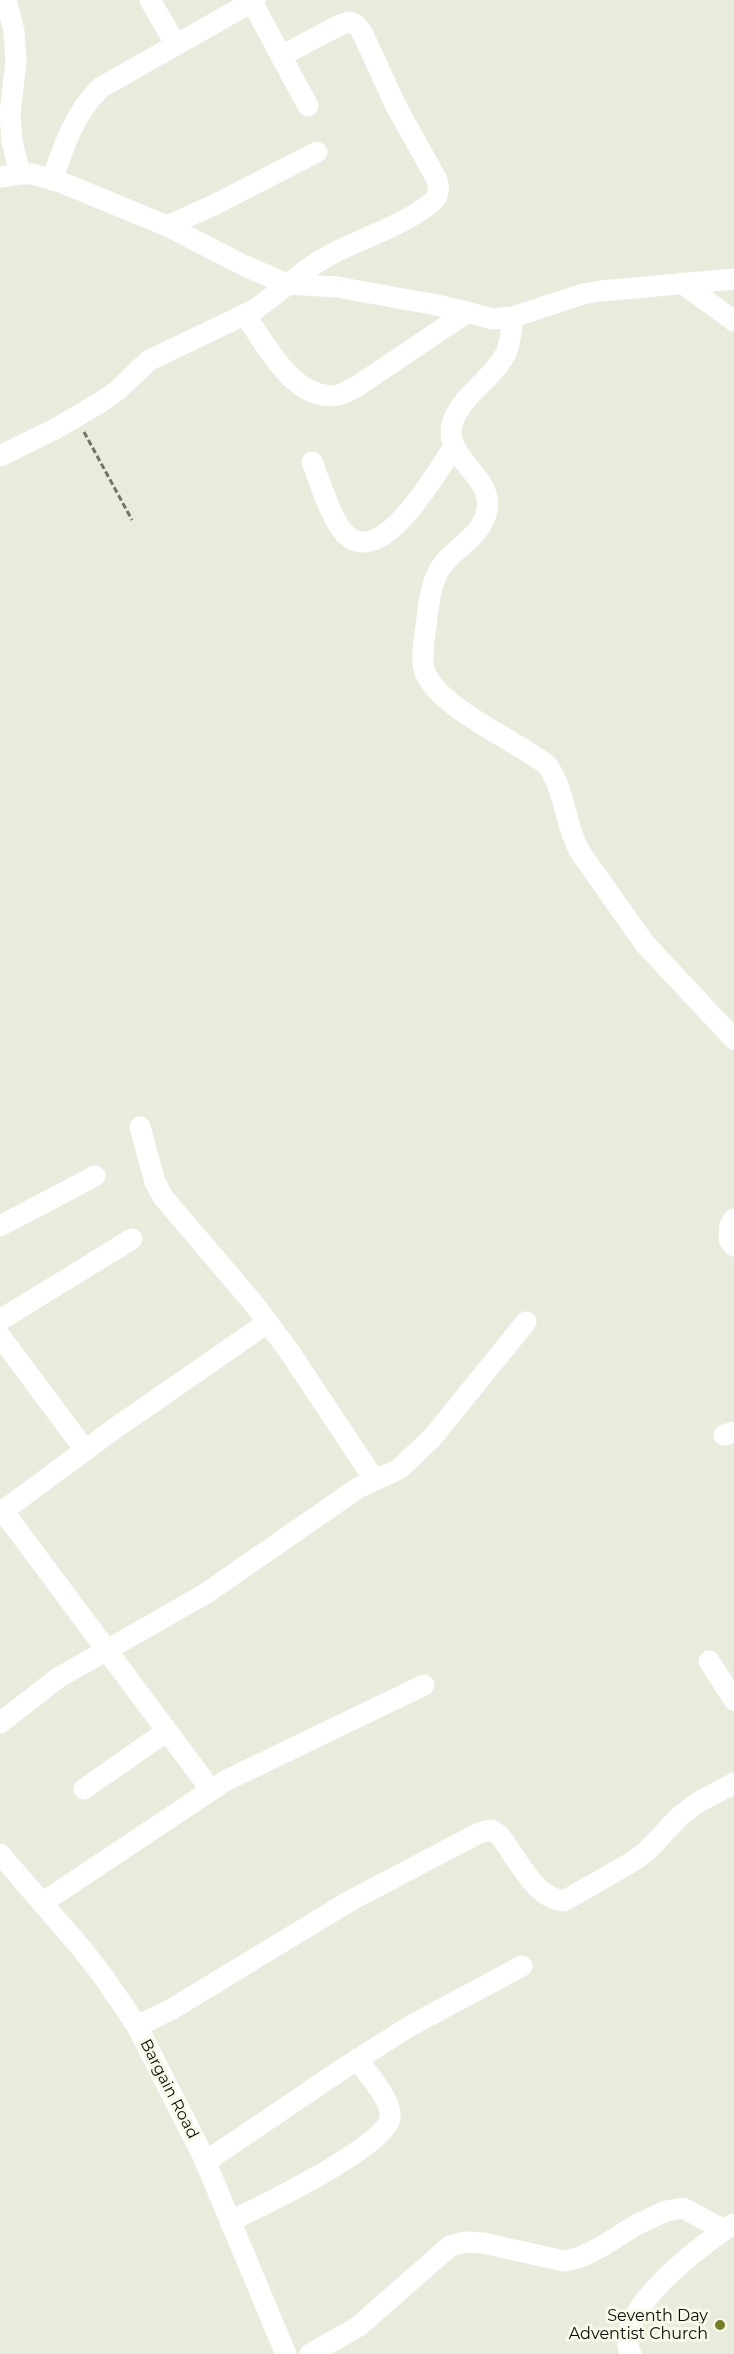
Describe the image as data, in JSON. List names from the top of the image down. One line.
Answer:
{"streets":{"street":["Bargain Road"]},"places":["Seventh Day Adventist Church"]}
